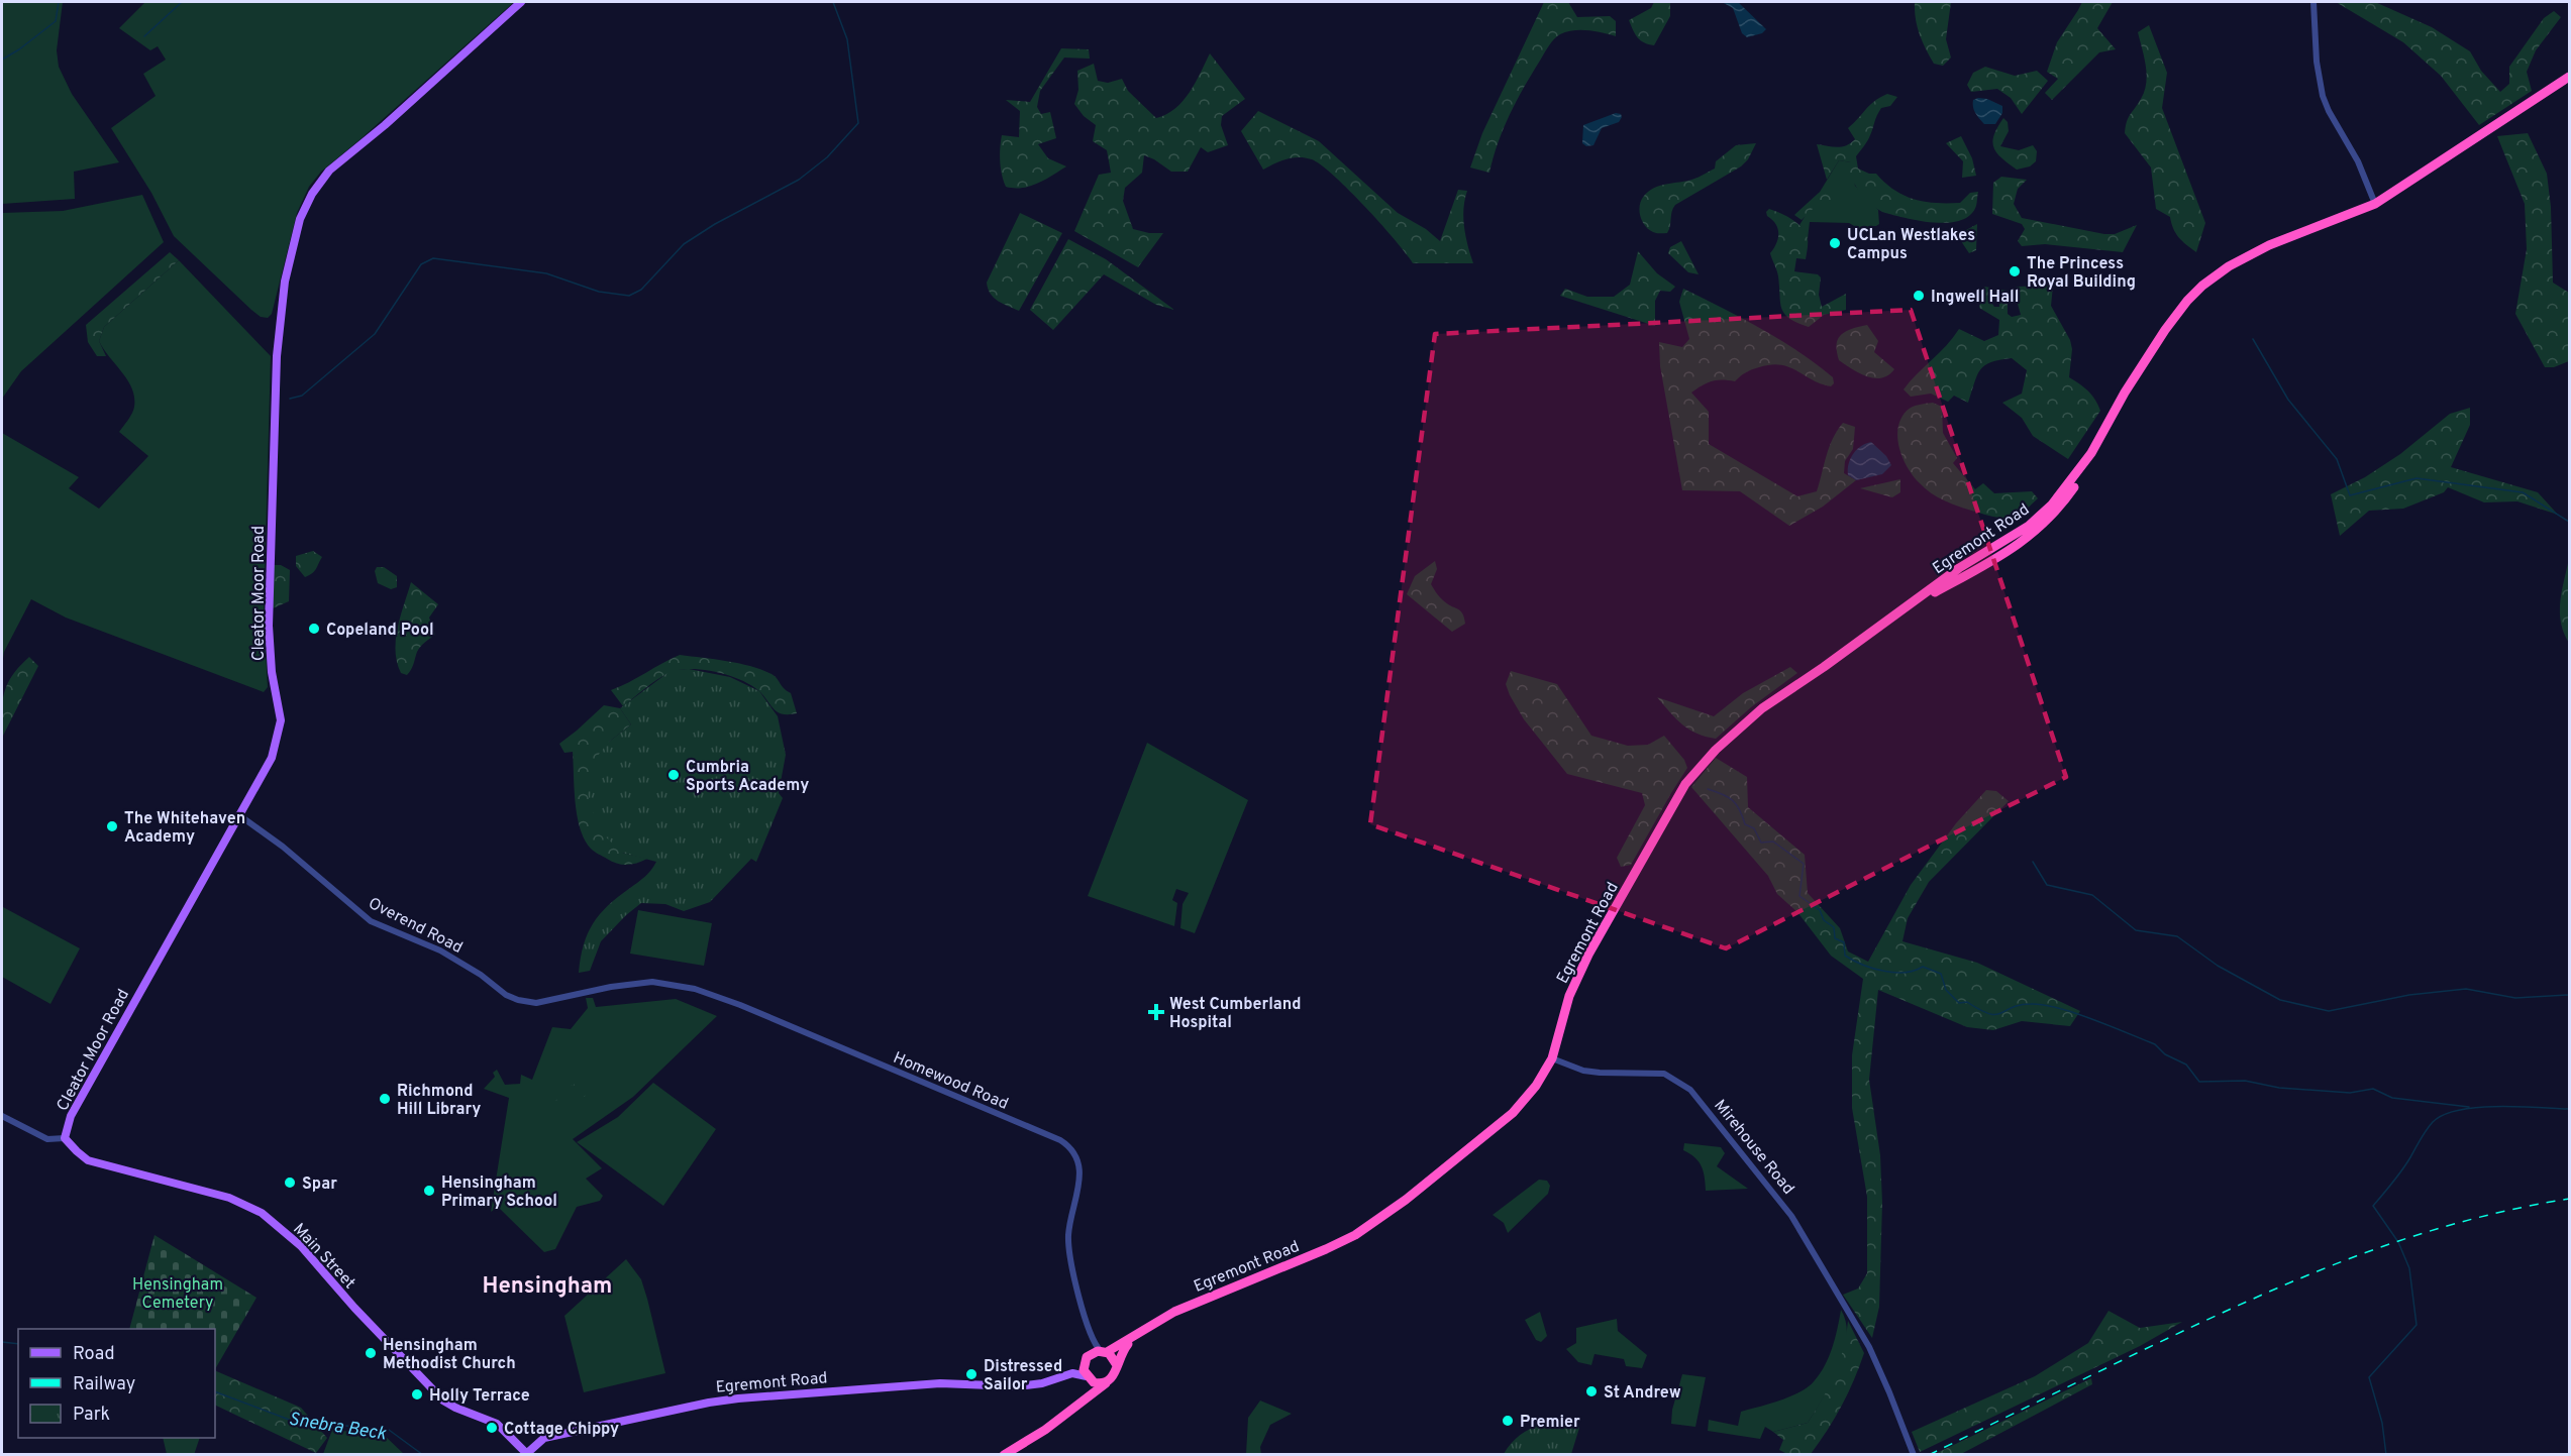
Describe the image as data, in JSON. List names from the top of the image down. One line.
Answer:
{"streets":{"highway":["Egremont Road"],"main road":["Cleator Moor Road","Main Street"],"street":["Overend Road","Homewood Road","Mirehouse Road"]},"crossings":[["Egremont Road","Mirehouse Road"],["Egremont Road","Main Street"],["Cleator Moor Road","Overend Road"],["Cleator Moor Road","Main Street"],["Overend Road","Homewood Road"]],"districts":["Hensingham"],"water":["Snebra Beck"],"parks":["Hensingham Cemetery"],"places":{"other":["UCLan Westlakes Campus","The Princess Royal Building","Ingwell Hall","Copeland Pool","Cumbria Sports Academy","The Whitehaven Academy","Richmond Hill Library","Spar","Hensingham Primary School","Hensingham Methodist Church","Distressed Sailor","St Andrew","Holly Terrace","Premier","Cottage Chippy"],"health":["West Cumberland Hospital"]},"legend":["Road","Railway","Park"]}
